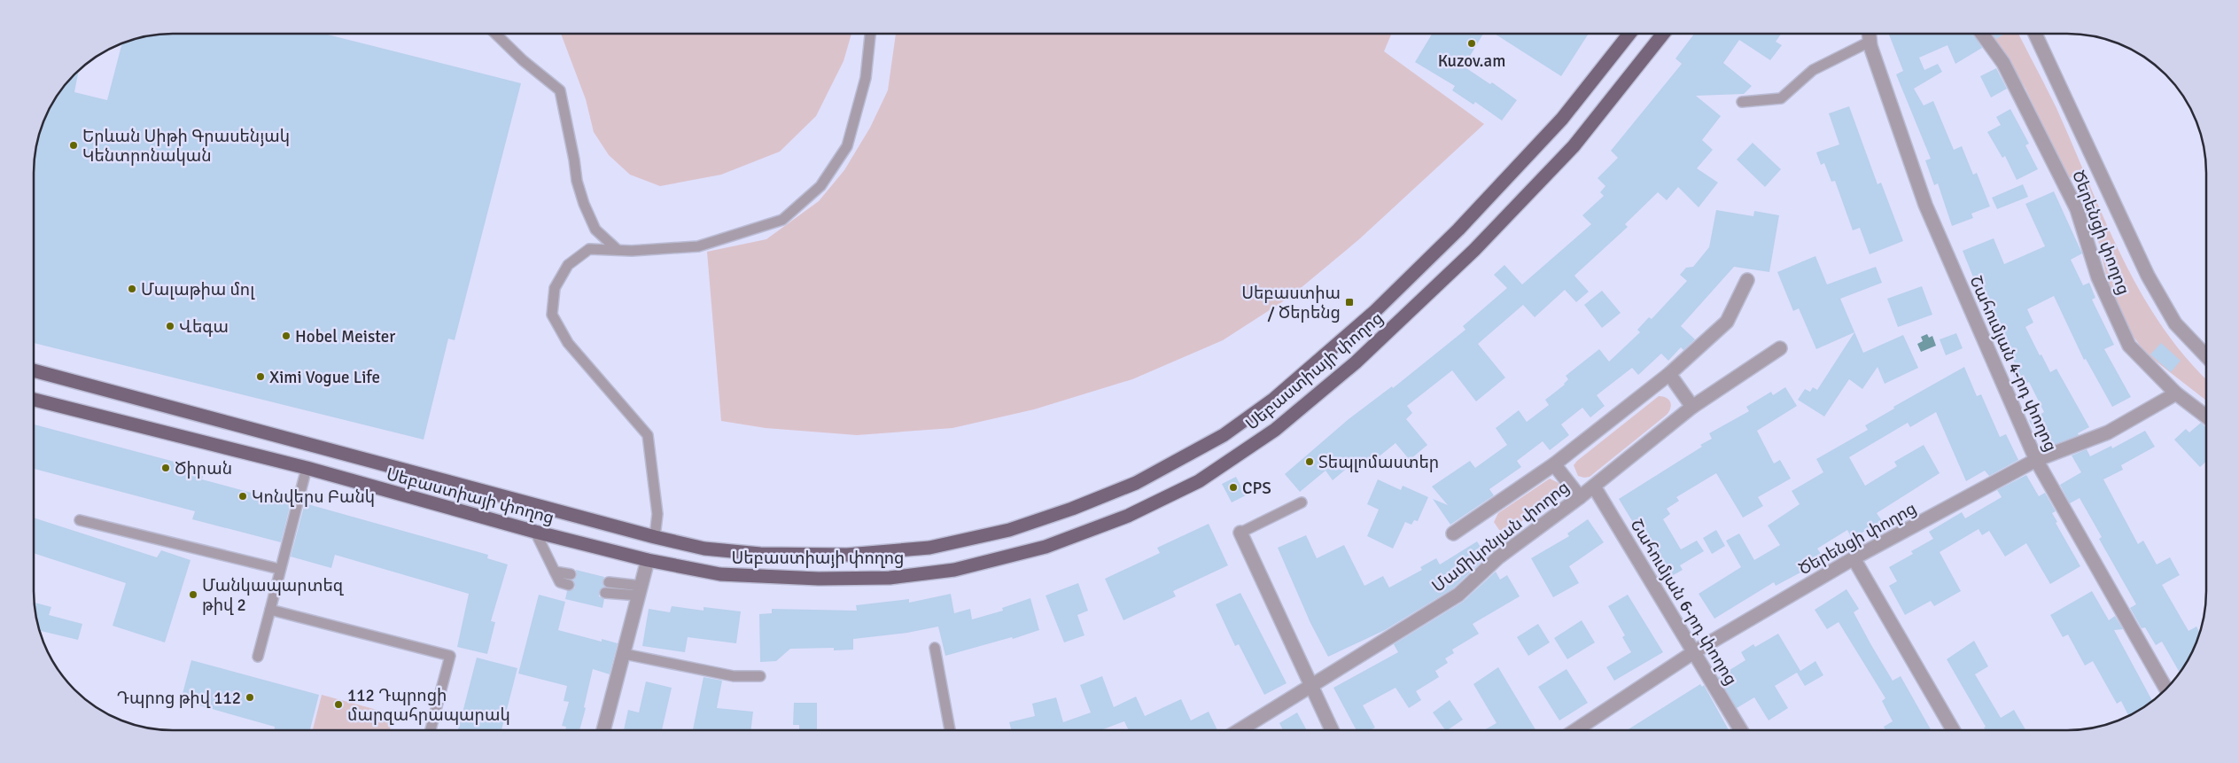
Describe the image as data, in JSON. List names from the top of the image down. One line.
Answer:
{"streets":{"main road":["Սեբաստիայի փողոց"],"street":["Ծերենցի փողոց","Շահումյան 4-րդ փողոց","Մամիկոնյան փողոց","Շահումյան 6-րդ փողոց"]},"crossings":[["Ծերենցի փողոց","Շահումյան 4-րդ փողոց"],["Ծերենցի փողոց","Շահումյան 6-րդ փողոց"],["Մամիկոնյան փողոց","Շահումյան 6-րդ փողոց"]],"places":{"other":["Kuzov.am","Երևան Սիթի Գրասենյակ Կենտրոնական","Մալաթիա մոլ","Վեգա","Hobel Meister","Ximi Vogue Life","Տեպլոմաստեր","Ծիրան","CPS","Կոնվերս Բանկ","Մանկապարտեզ թիվ 2","Դպրոց թիվ 112","112 Դպրոցի մարզահրապարակ"],"transit":["Սեբաստիա / Ծերենց"]}}
